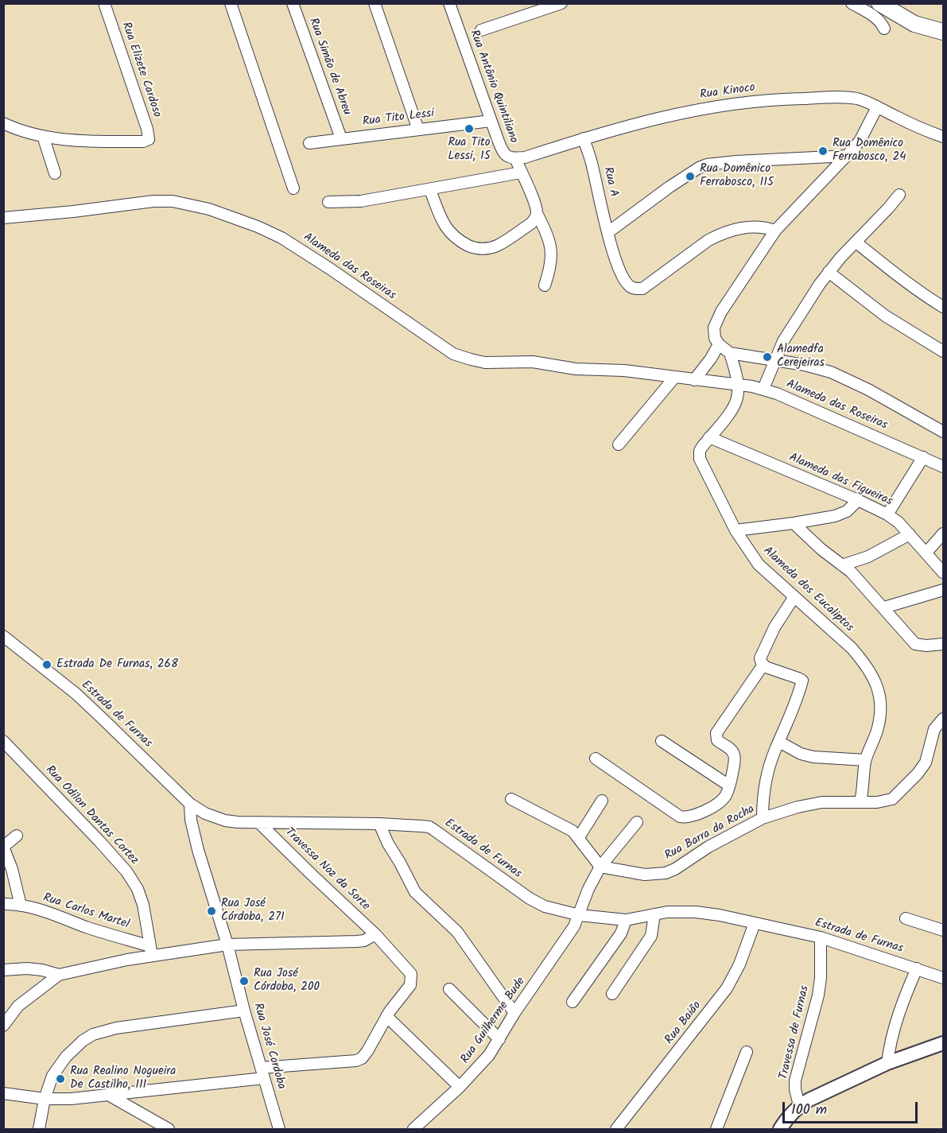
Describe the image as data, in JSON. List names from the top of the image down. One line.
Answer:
{"streets":{"street":["Rua Simão de Abreu","Rua Elizete Cardoso","Rua Antônio Quintiliano","Rua Kinoco","Rua Tito Lessi","Rua A","Alameda das Roseiras","Alameda das Figueiras","Alameda dos Eucaliptos","Estrada de Furnas","Rua Odilon Dantas Cortez","Rua Barra da Rocha","Travessa Noz da Sorte","Rua Carlos Martel","Rua Guilherme Bude","Rua Baião","Travessa de Furnas","Rua José Cordoba"]},"crossings":[["Rua Simão de Abreu","Rua Tito Lessi"],["Rua Antônio Quintiliano","Rua Kinoco"],["Rua Antônio Quintiliano","Rua Tito Lessi"],["Rua Antônio Quintiliano","Rua A"],["Rua Kinoco","Rua A"],["Alameda das Roseiras","Alameda dos Eucaliptos"],["Alameda das Figueiras","Alameda dos Eucaliptos"],["Alameda dos Eucaliptos","Rua Barra da Rocha"],["Estrada de Furnas","Travessa Noz da Sorte"],["Estrada de Furnas","Rua Guilherme Bude"],["Estrada de Furnas","Rua Baião"],["Estrada de Furnas","Travessa de Furnas"],["Estrada de Furnas","Rua José Cordoba"],["Rua Odilon Dantas Cortez","Rua Carlos Martel"],["Rua Barra da Rocha","Rua Guilherme Bude"]],"places":["Rua Tito Lessi, 15","Rua Domênico Ferrabosco, 24","Rua Domênico Ferrabosco, 115","Alamedfa Cerejeiras","Estrada De Furnas, 268","Rua José Córdoba, 271","Rua José Córdoba, 200","Rua Realino Nogueira De Castilho, 111"],"scale_bar":"100 m"}
